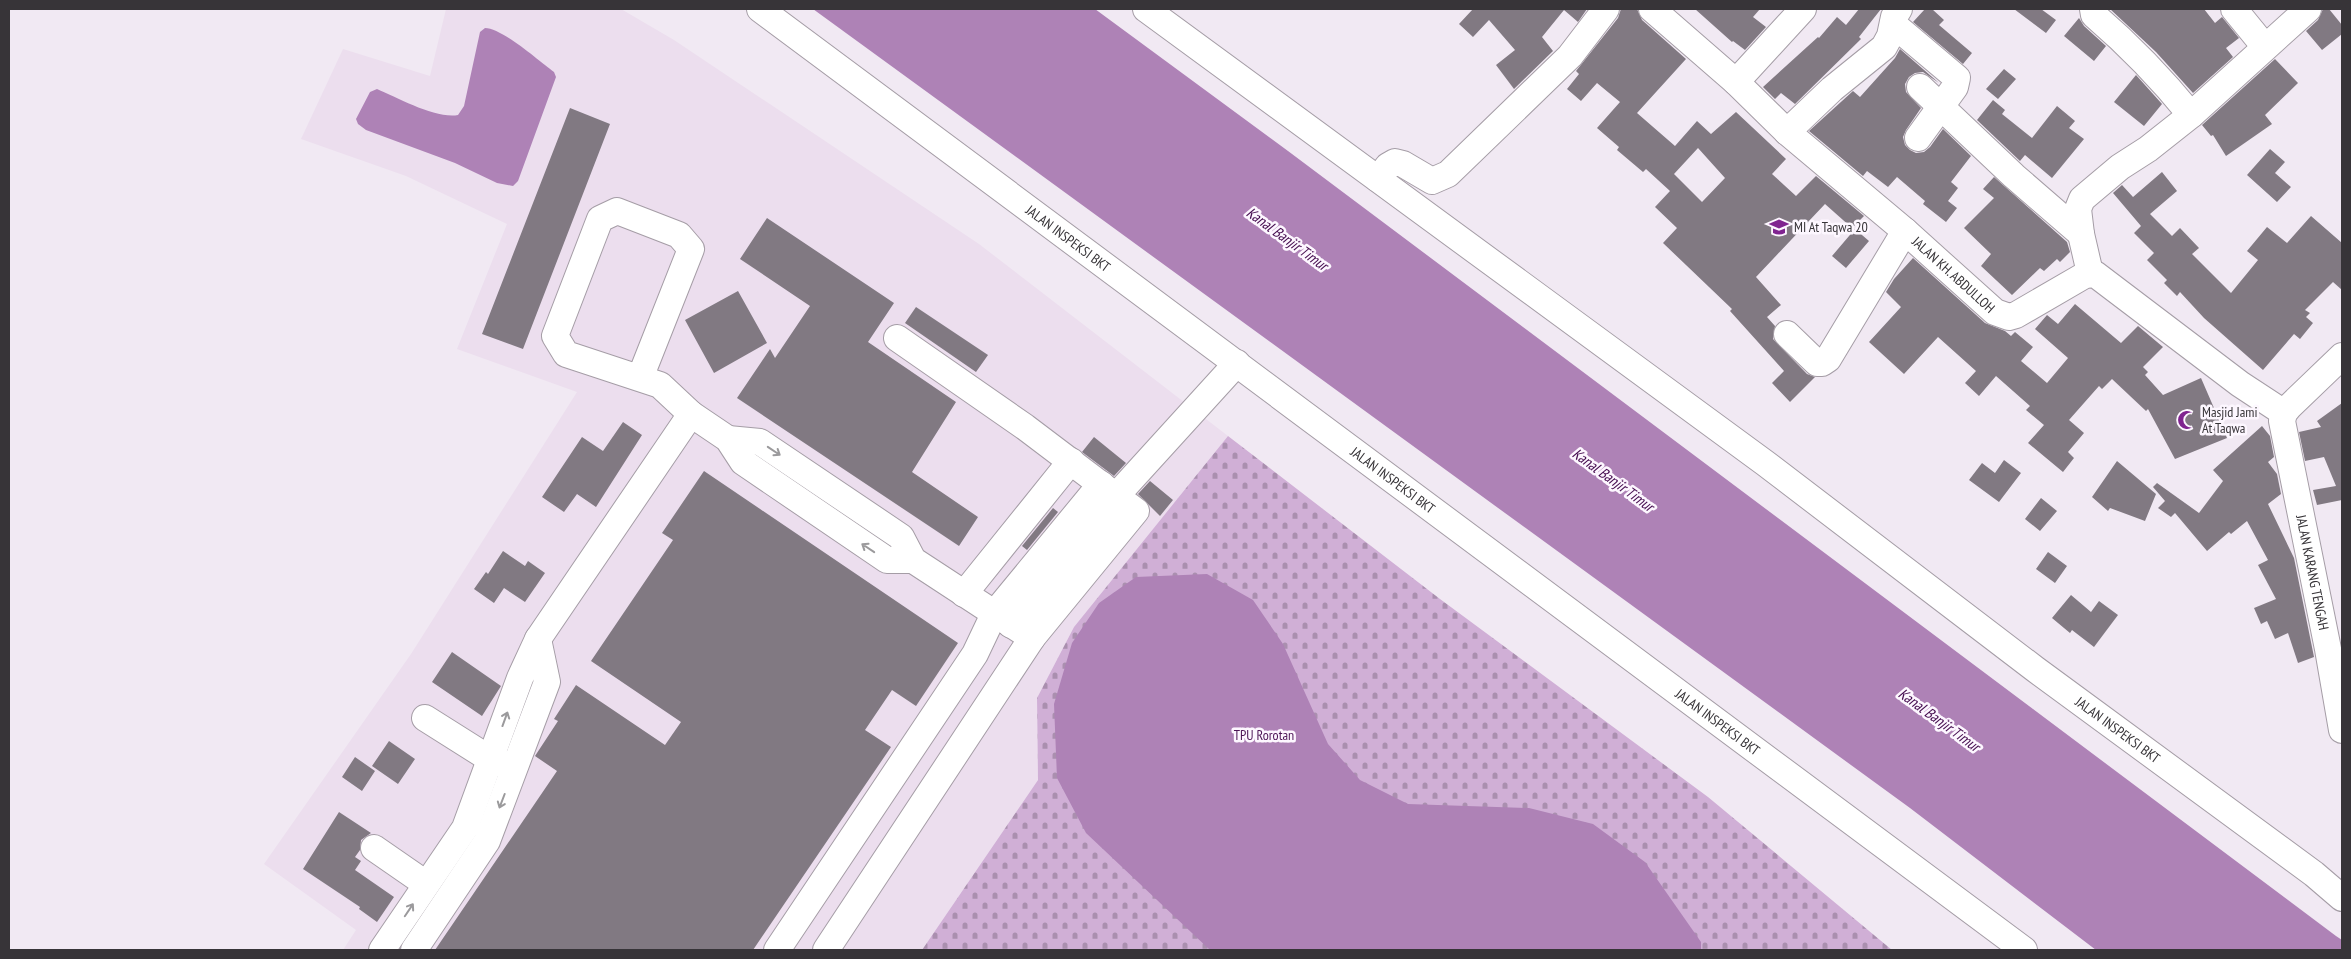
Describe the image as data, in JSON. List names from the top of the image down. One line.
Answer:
{"streets":{"street":["JALAN INSPEKSI BKT","JALAN KH. ABDULLOH","JALAN KARANG TENGAH"]},"water":["Kanal Banjir Timur"],"parks":["TPU Rorotan"],"places":{"school or university":["MI At Taqwa 20"],"mosque":["Masjid Jami At Taqwa"]}}
